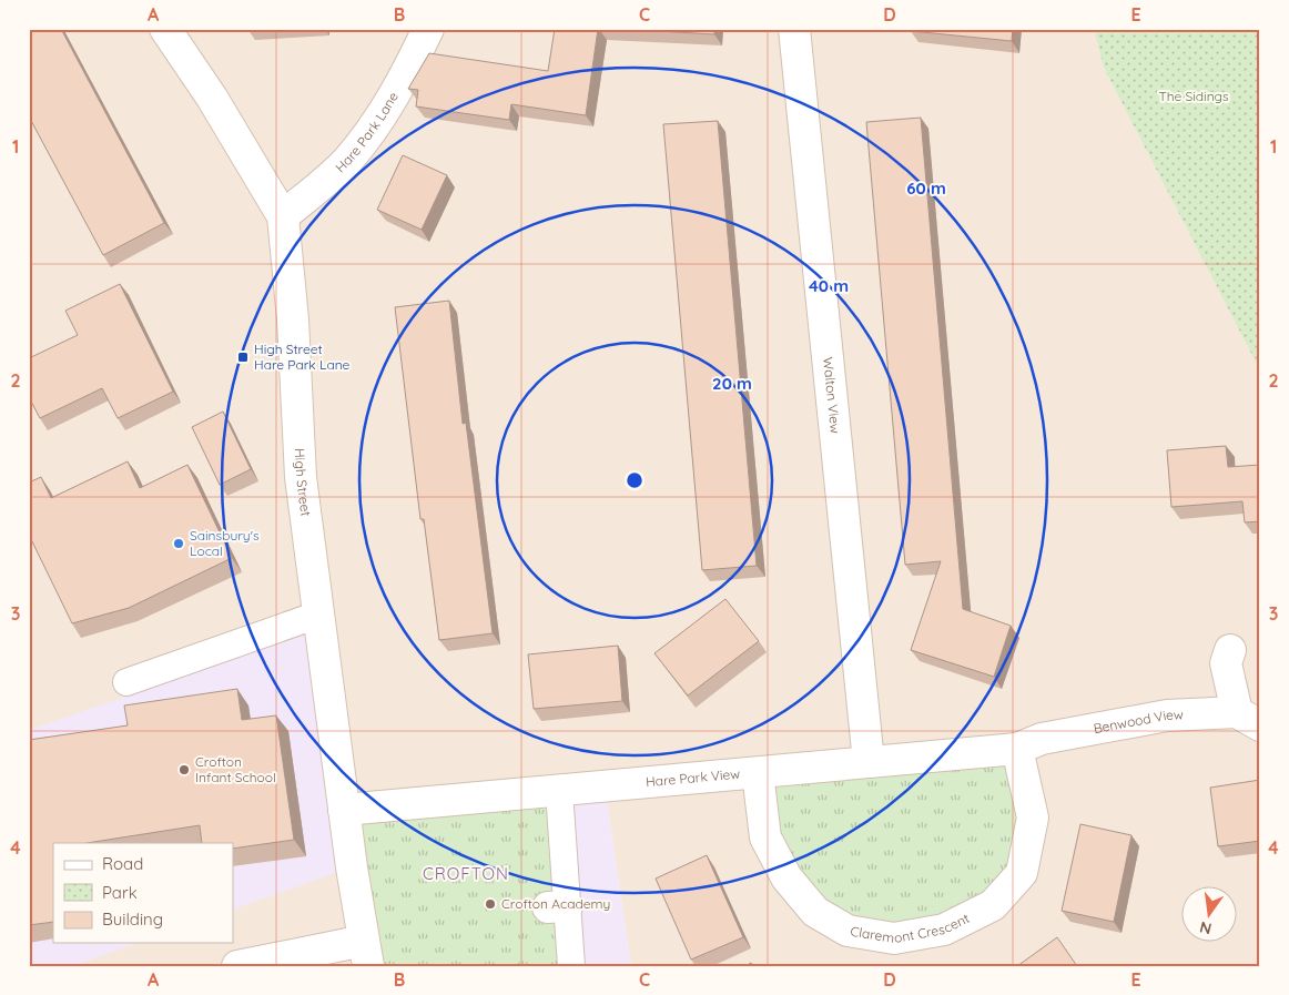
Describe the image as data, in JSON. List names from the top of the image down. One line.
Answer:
{"streets":{"street":["Hare Park Lane","Walton View","High Street","Benwood View","Hare Park View","Claremont Crescent"]},"crossings":[["Hare Park Lane","High Street"],["Walton View","Hare Park View"],["High Street","Hare Park View"],["Benwood View","Hare Park View"],["Benwood View","Claremont Crescent"],["Hare Park View","Claremont Crescent"]],"districts":["CROFTON"],"parks":["The Sidings"],"places":{"transit":["High Street Hare Park Lane"],"other":["Sainsbury's Local","Crofton Infant School","Crofton Academy"]},"legend":["Road","Park","Building"],"north":"bottom","grid":{"columns":["A","B","C","D","E"],"rows":["1","2","3","4"]},"rings":["60 m","40 m","20 m"]}
